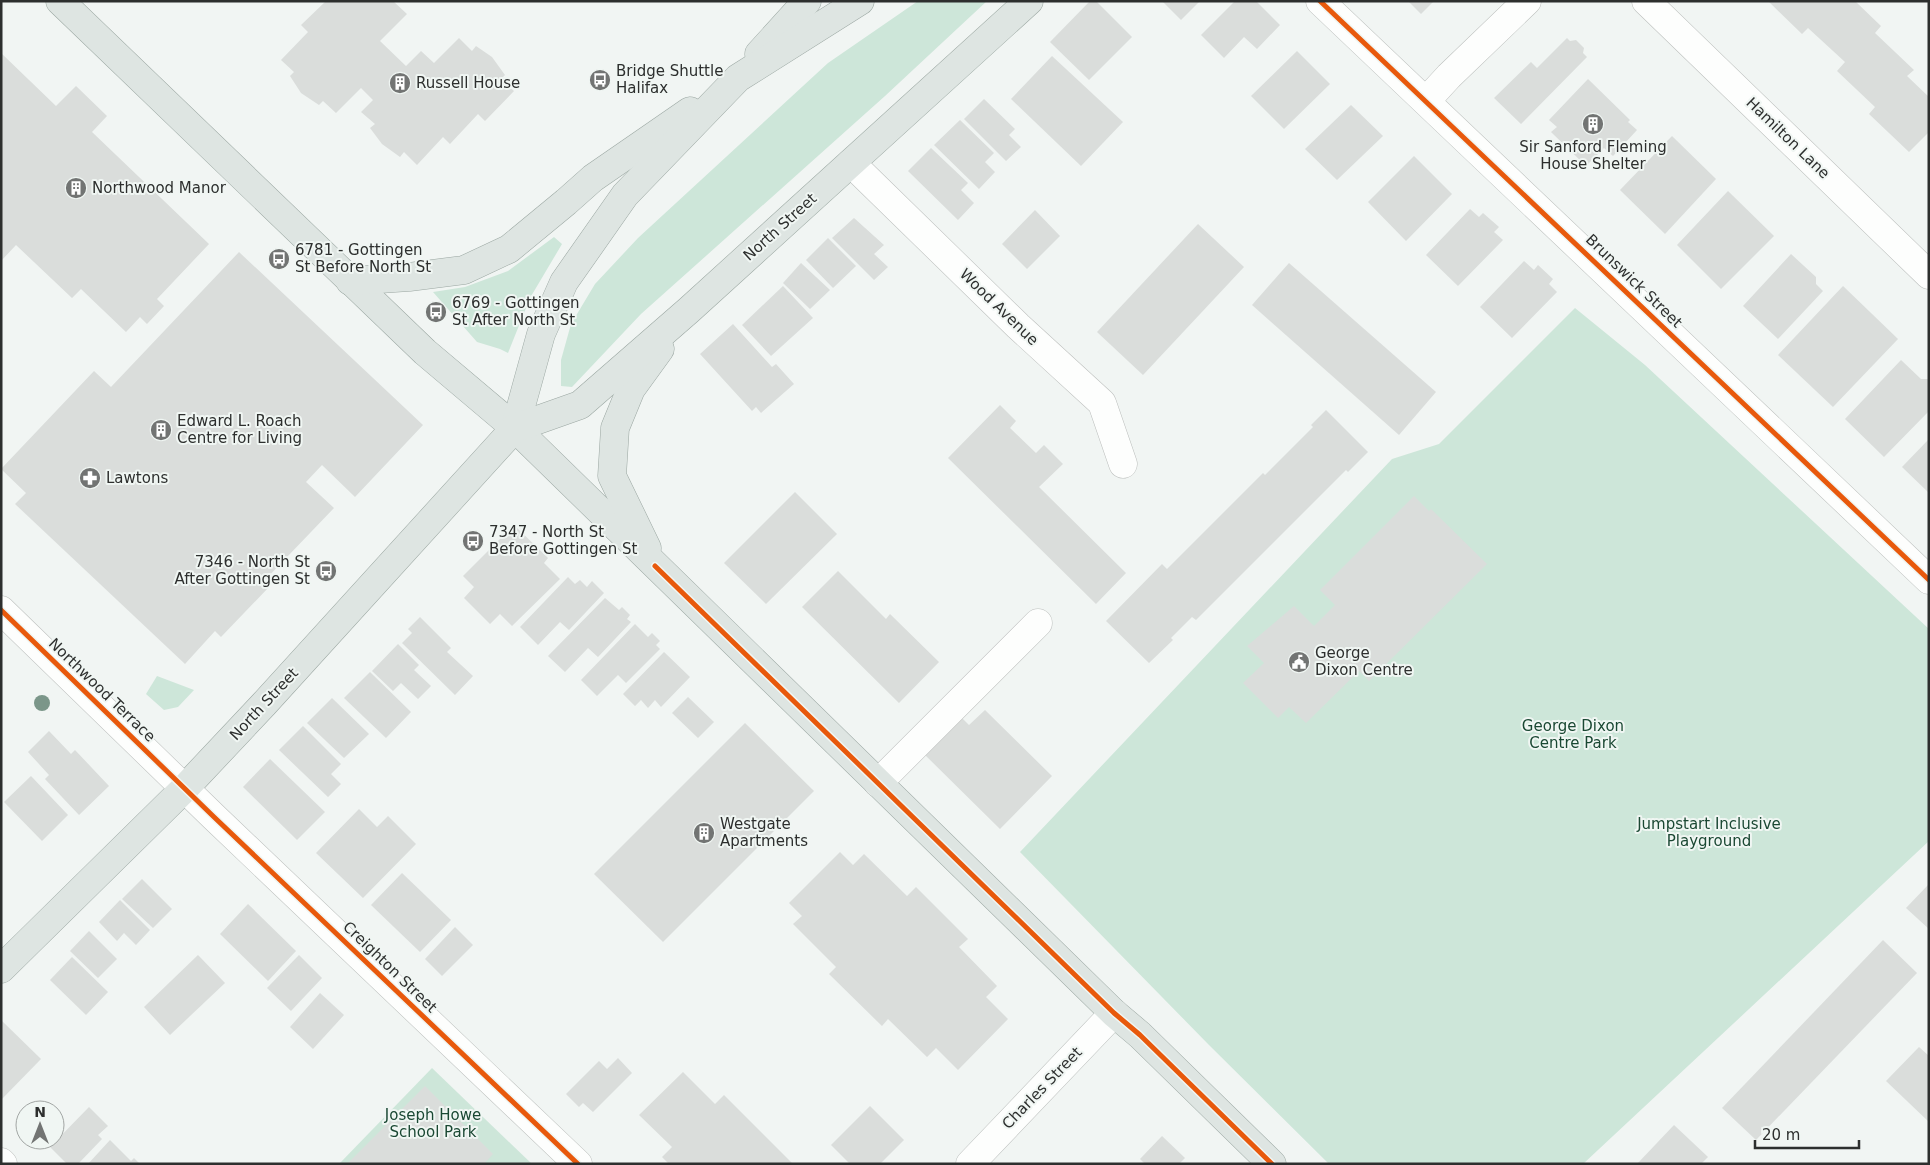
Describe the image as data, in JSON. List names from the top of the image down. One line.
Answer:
{"streets":{"main road":["North Street"],"street":["Hamilton Lane","Brunswick Street","Wood Avenue","Northwood Terrace","Creighton Street","Charles Street"]},"crossings":[["North Street","Wood Avenue"],["North Street","Northwood Terrace"],["North Street","Creighton Street"],["Northwood Terrace","Creighton Street"]],"parks":["George Dixon Centre Park","Jumpstart Inclusive Playground","Joseph Howe School Park"],"places":{"bus stop":["Bridge Shuttle Halifax","6781 - Gottingen St Before North St","6769 - Gottingen St After North St","7347 - North St Before Gottingen St","7346 - North St After Gottingen St"],"building":["Russell House","Sir Sanford Fleming House Shelter","Northwood Manor","Edward L. Roach Centre for Living","Westgate Apartments"],"pharmacy":["Lawtons"],"public building":["George Dixon Centre"]},"scale_bar":"20 m","north":"top"}
